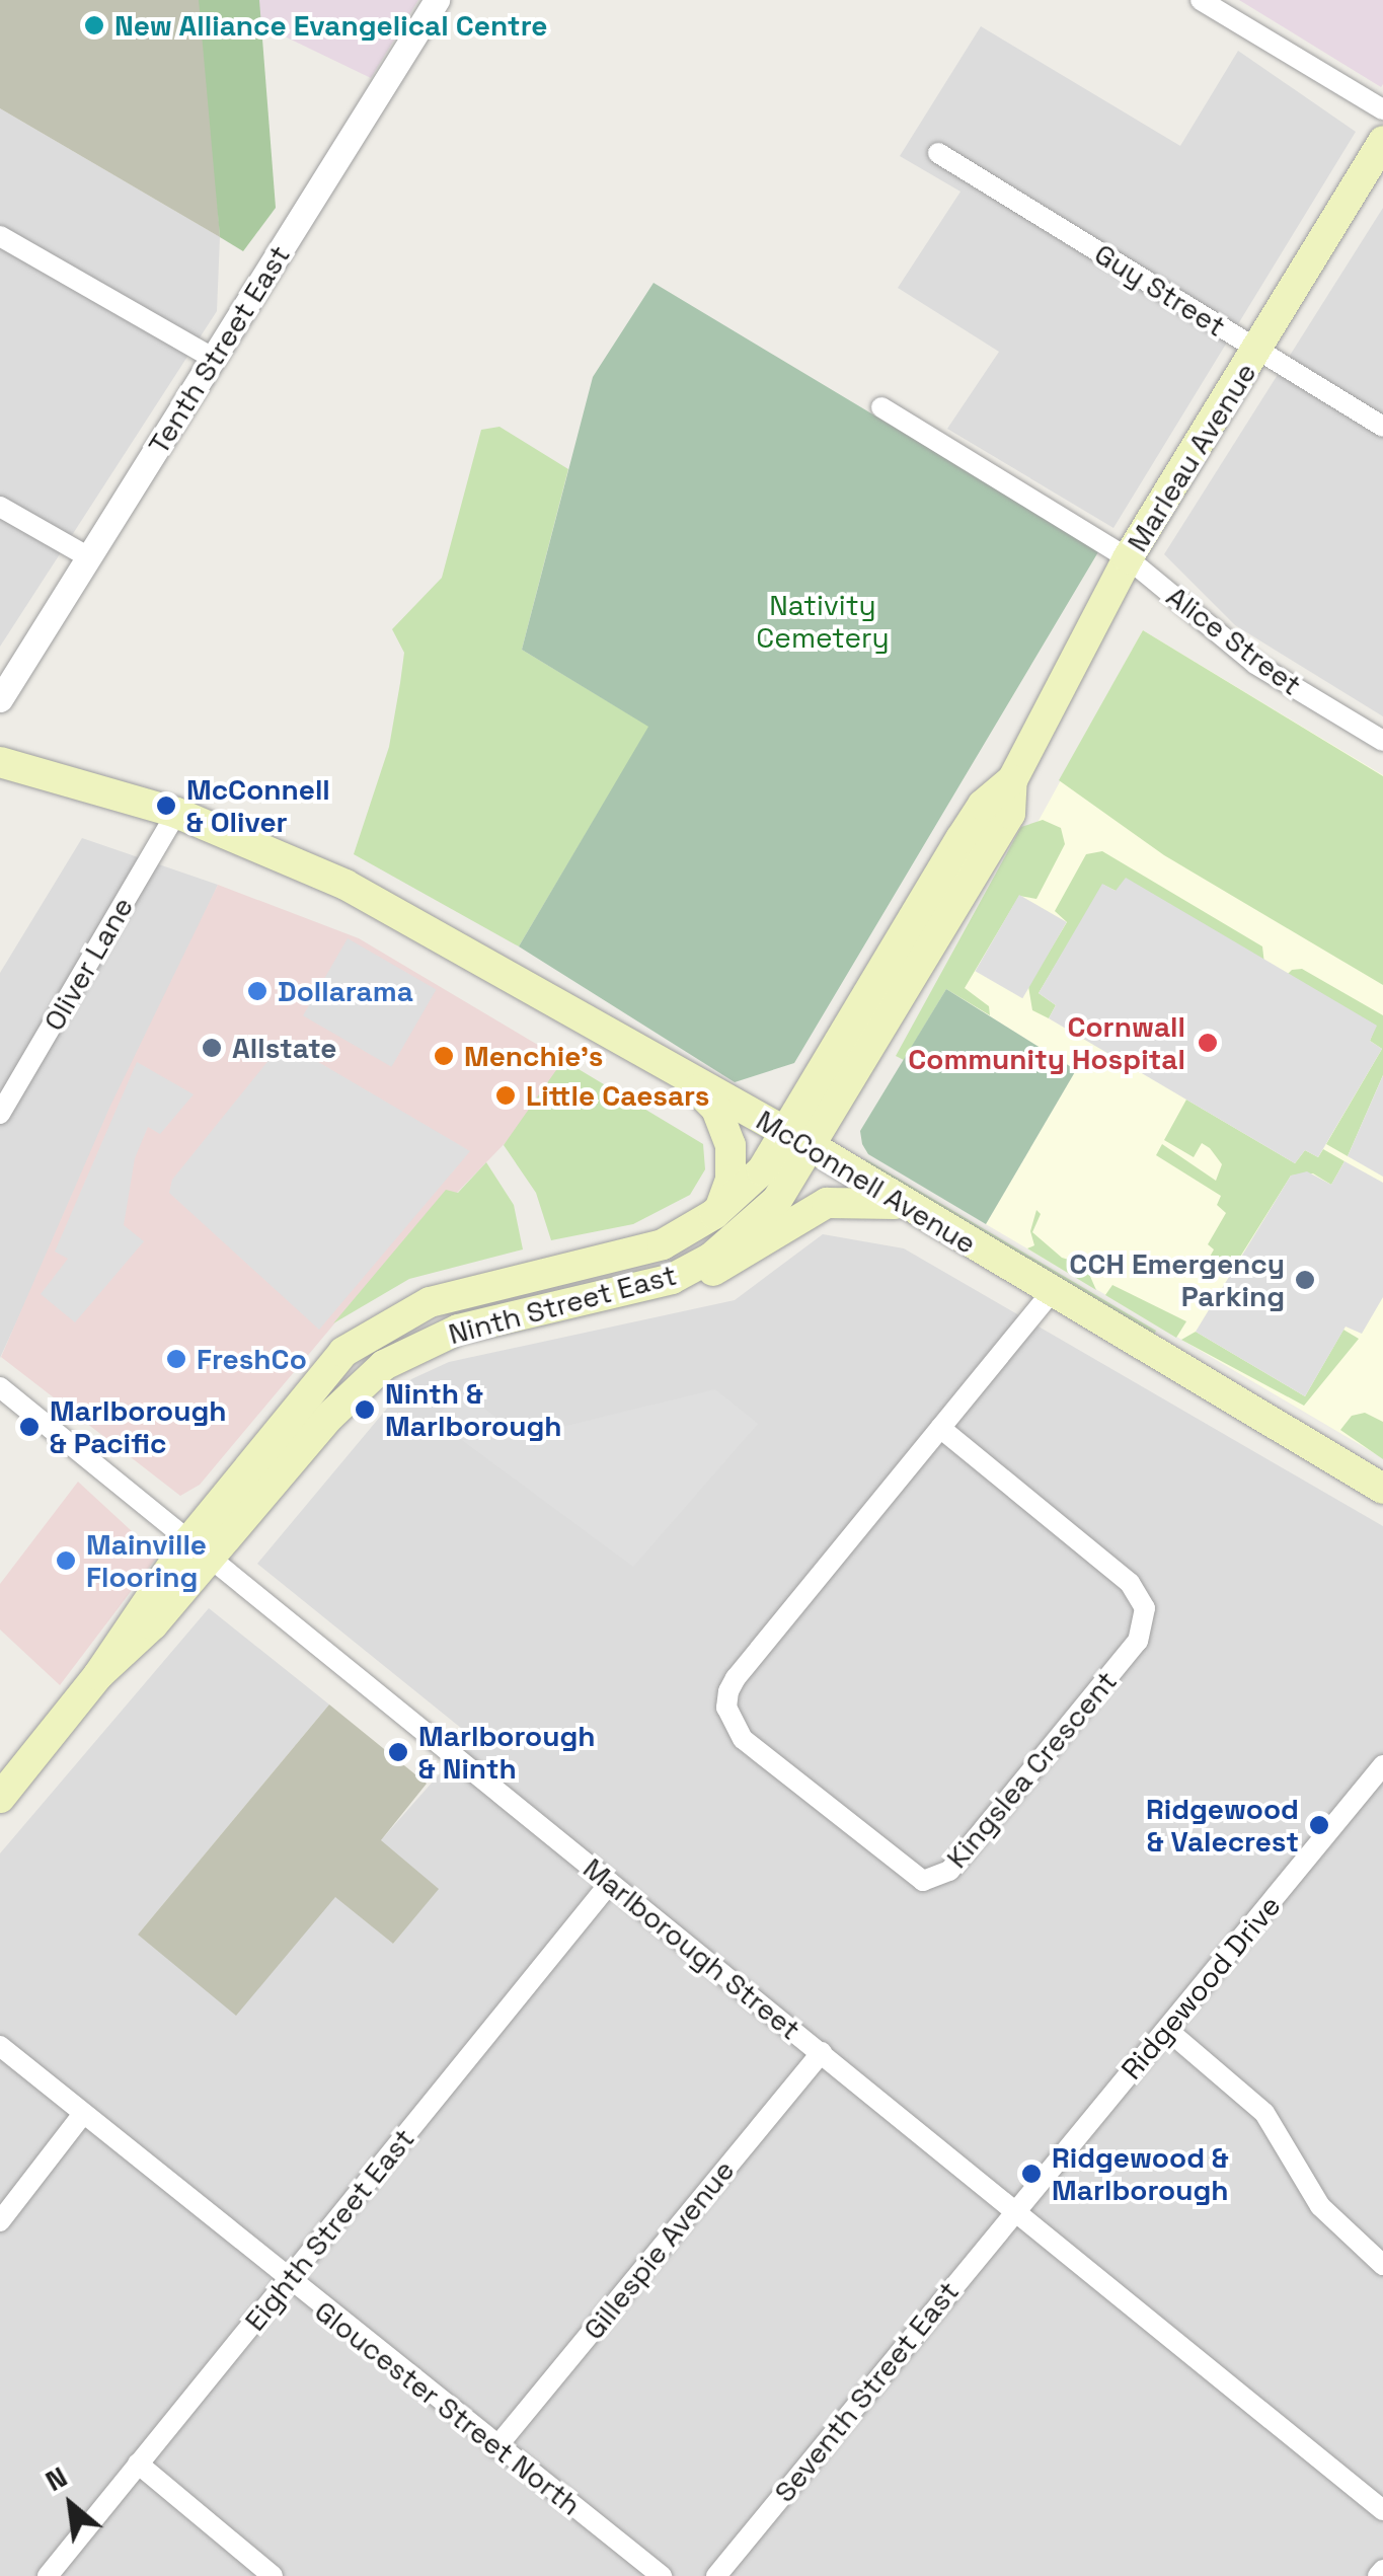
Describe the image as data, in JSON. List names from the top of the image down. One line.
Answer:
{"streets":{"main road":["Marleau Avenue","McConnell Avenue","Ninth Street East"],"street":["Guy Street","Tenth Street East","Alice Street","Oliver Lane","Kingslea Crescent","Marlborough Street","Ridgewood Drive","Eighth Street East","Gillespie Avenue","Seventh Street East","Gloucester Street North"]},"crossings":[["Guy Street","Marleau Avenue"],["Marleau Avenue","Alice Street"],["Marleau Avenue","McConnell Avenue"],["Marleau Avenue","Ninth Street East"],["Oliver Lane","McConnell Avenue"],["McConnell Avenue","Ninth Street East"],["McConnell Avenue","Kingslea Crescent"],["Ninth Street East","Marlborough Street"],["Marlborough Street","Ridgewood Drive"],["Marlborough Street","Eighth Street East"],["Marlborough Street","Gillespie Avenue"],["Marlborough Street","Seventh Street East"],["Ridgewood Drive","Seventh Street East"],["Eighth Street East","Gloucester Street North"],["Gillespie Avenue","Gloucester Street North"]],"parks":["Nativity Cemetery"],"places":["New Alliance Evangelical Centre","McConnell & Oliver","Dollarama","Cornwall Community Hospital","Allstate","Menchie's","Little Caesars","CCH Emergency Parking","FreshCo","Ninth & Marlborough","Marlborough & Pacific","Mainville Flooring","Marlborough & Ninth","Ridgewood & Valecrest","Ridgewood & Marlborough"],"north":"top left"}
